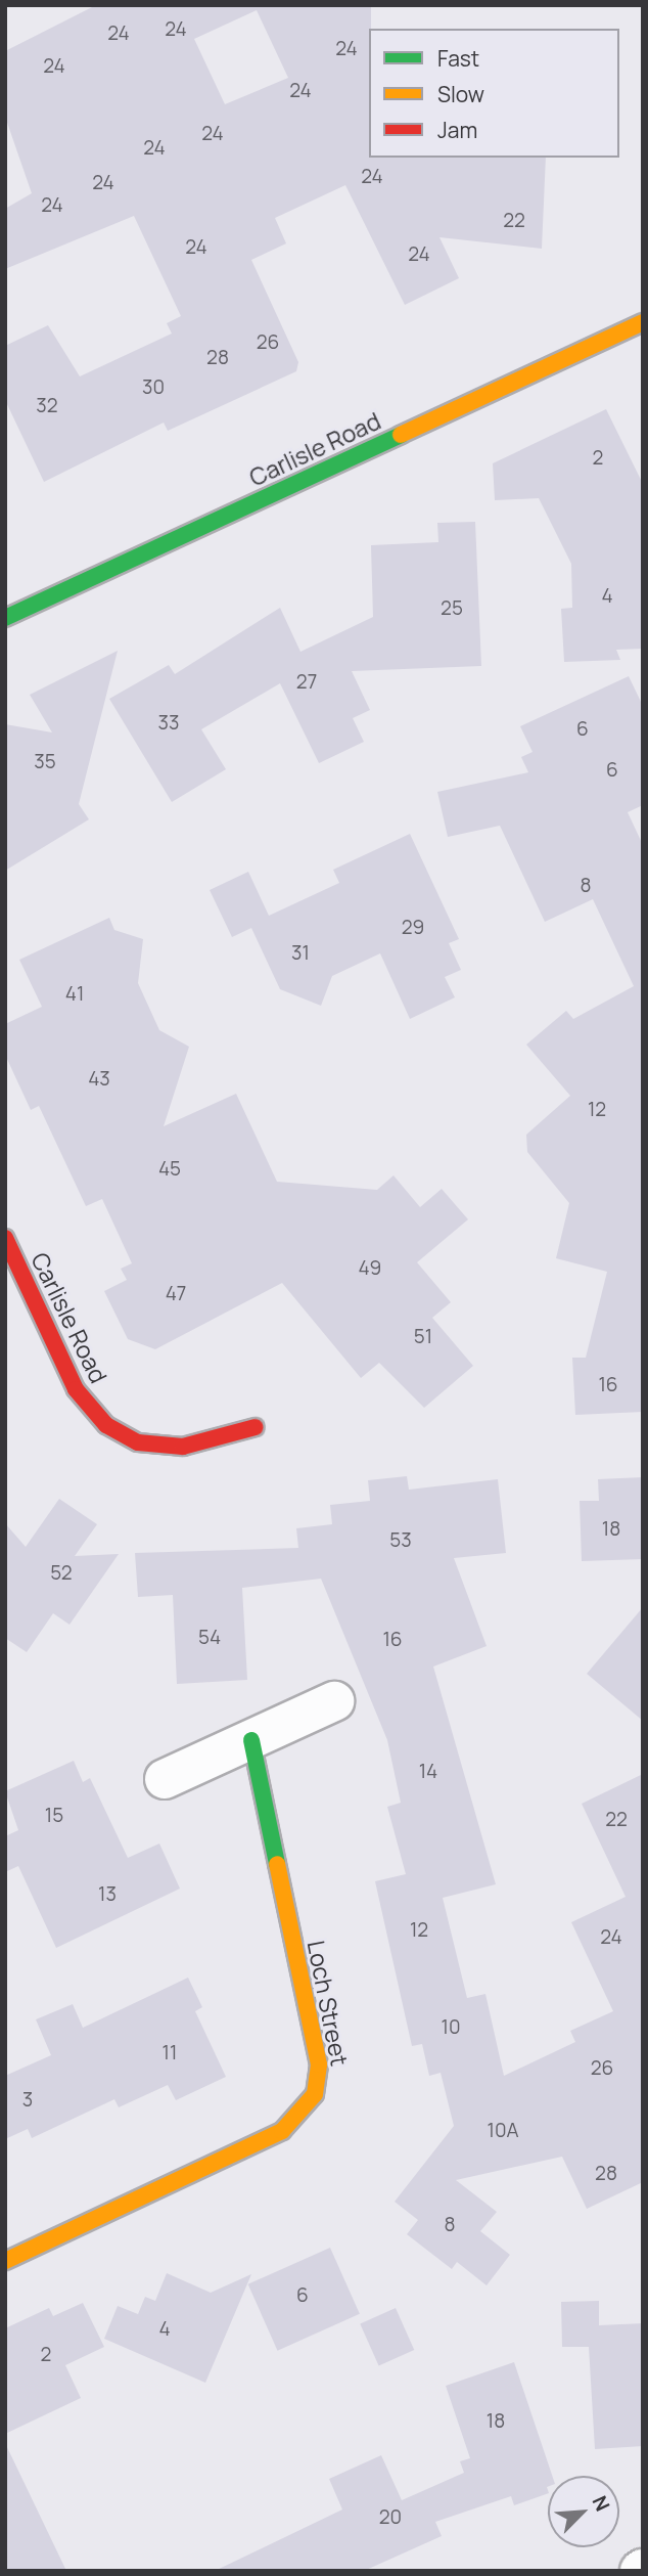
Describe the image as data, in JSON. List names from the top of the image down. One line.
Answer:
{"streets":{"street":["Carlisle Road","Loch Street"]},"house_numbers":["24","24","24","24","24","24","24","24","24","24","22","24","24","26","28","30","32","2","4","25","27","33","6","35","6","8","29","31","41","43","12","45","49","47","51","16","18","53","52","54","16","14","15","22","13","12","24","10","11","26","3","10A","28","8","6","4","2","18","20"],"legend":["Fast","Slow","Jam"],"north":"top right"}
